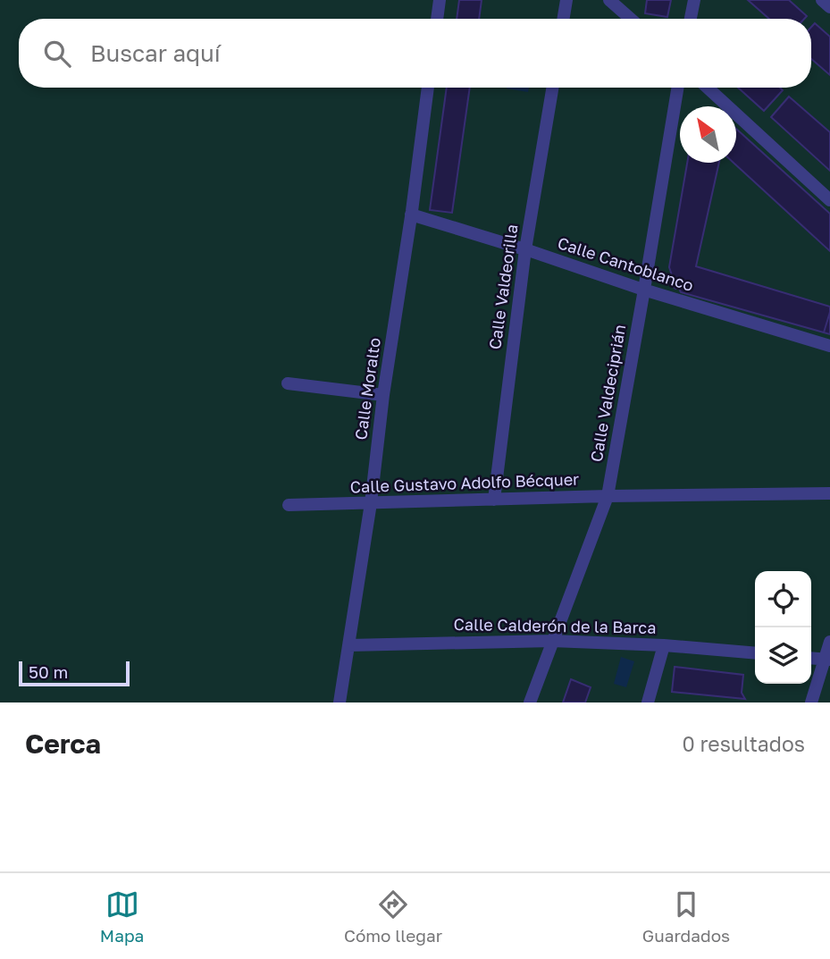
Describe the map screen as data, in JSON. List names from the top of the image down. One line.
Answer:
{"streets":{"street":["Calle Cantoblanco","Calle Valdeorilla","Calle Moralto","Calle Valdeciprián","Calle Gustavo Adolfo Bécquer","Calle Calderón de la Barca"]},"crossings":[["Calle Cantoblanco","Calle Valdeorilla"],["Calle Cantoblanco","Calle Moralto"],["Calle Cantoblanco","Calle Valdeciprián"],["Calle Valdeorilla","Calle Gustavo Adolfo Bécquer"],["Calle Moralto","Calle Gustavo Adolfo Bécquer"],["Calle Moralto","Calle Calderón de la Barca"],["Calle Valdeciprián","Calle Gustavo Adolfo Bécquer"],["Calle Valdeciprián","Calle Calderón de la Barca"]],"scale_bar":"50 m","north":"top left","page":{"search":"Buscar aquí","scale":"50 m","heading":["Cerca","0 resultados"],"nav":["Mapa","Cómo llegar","Guardados"]}}
